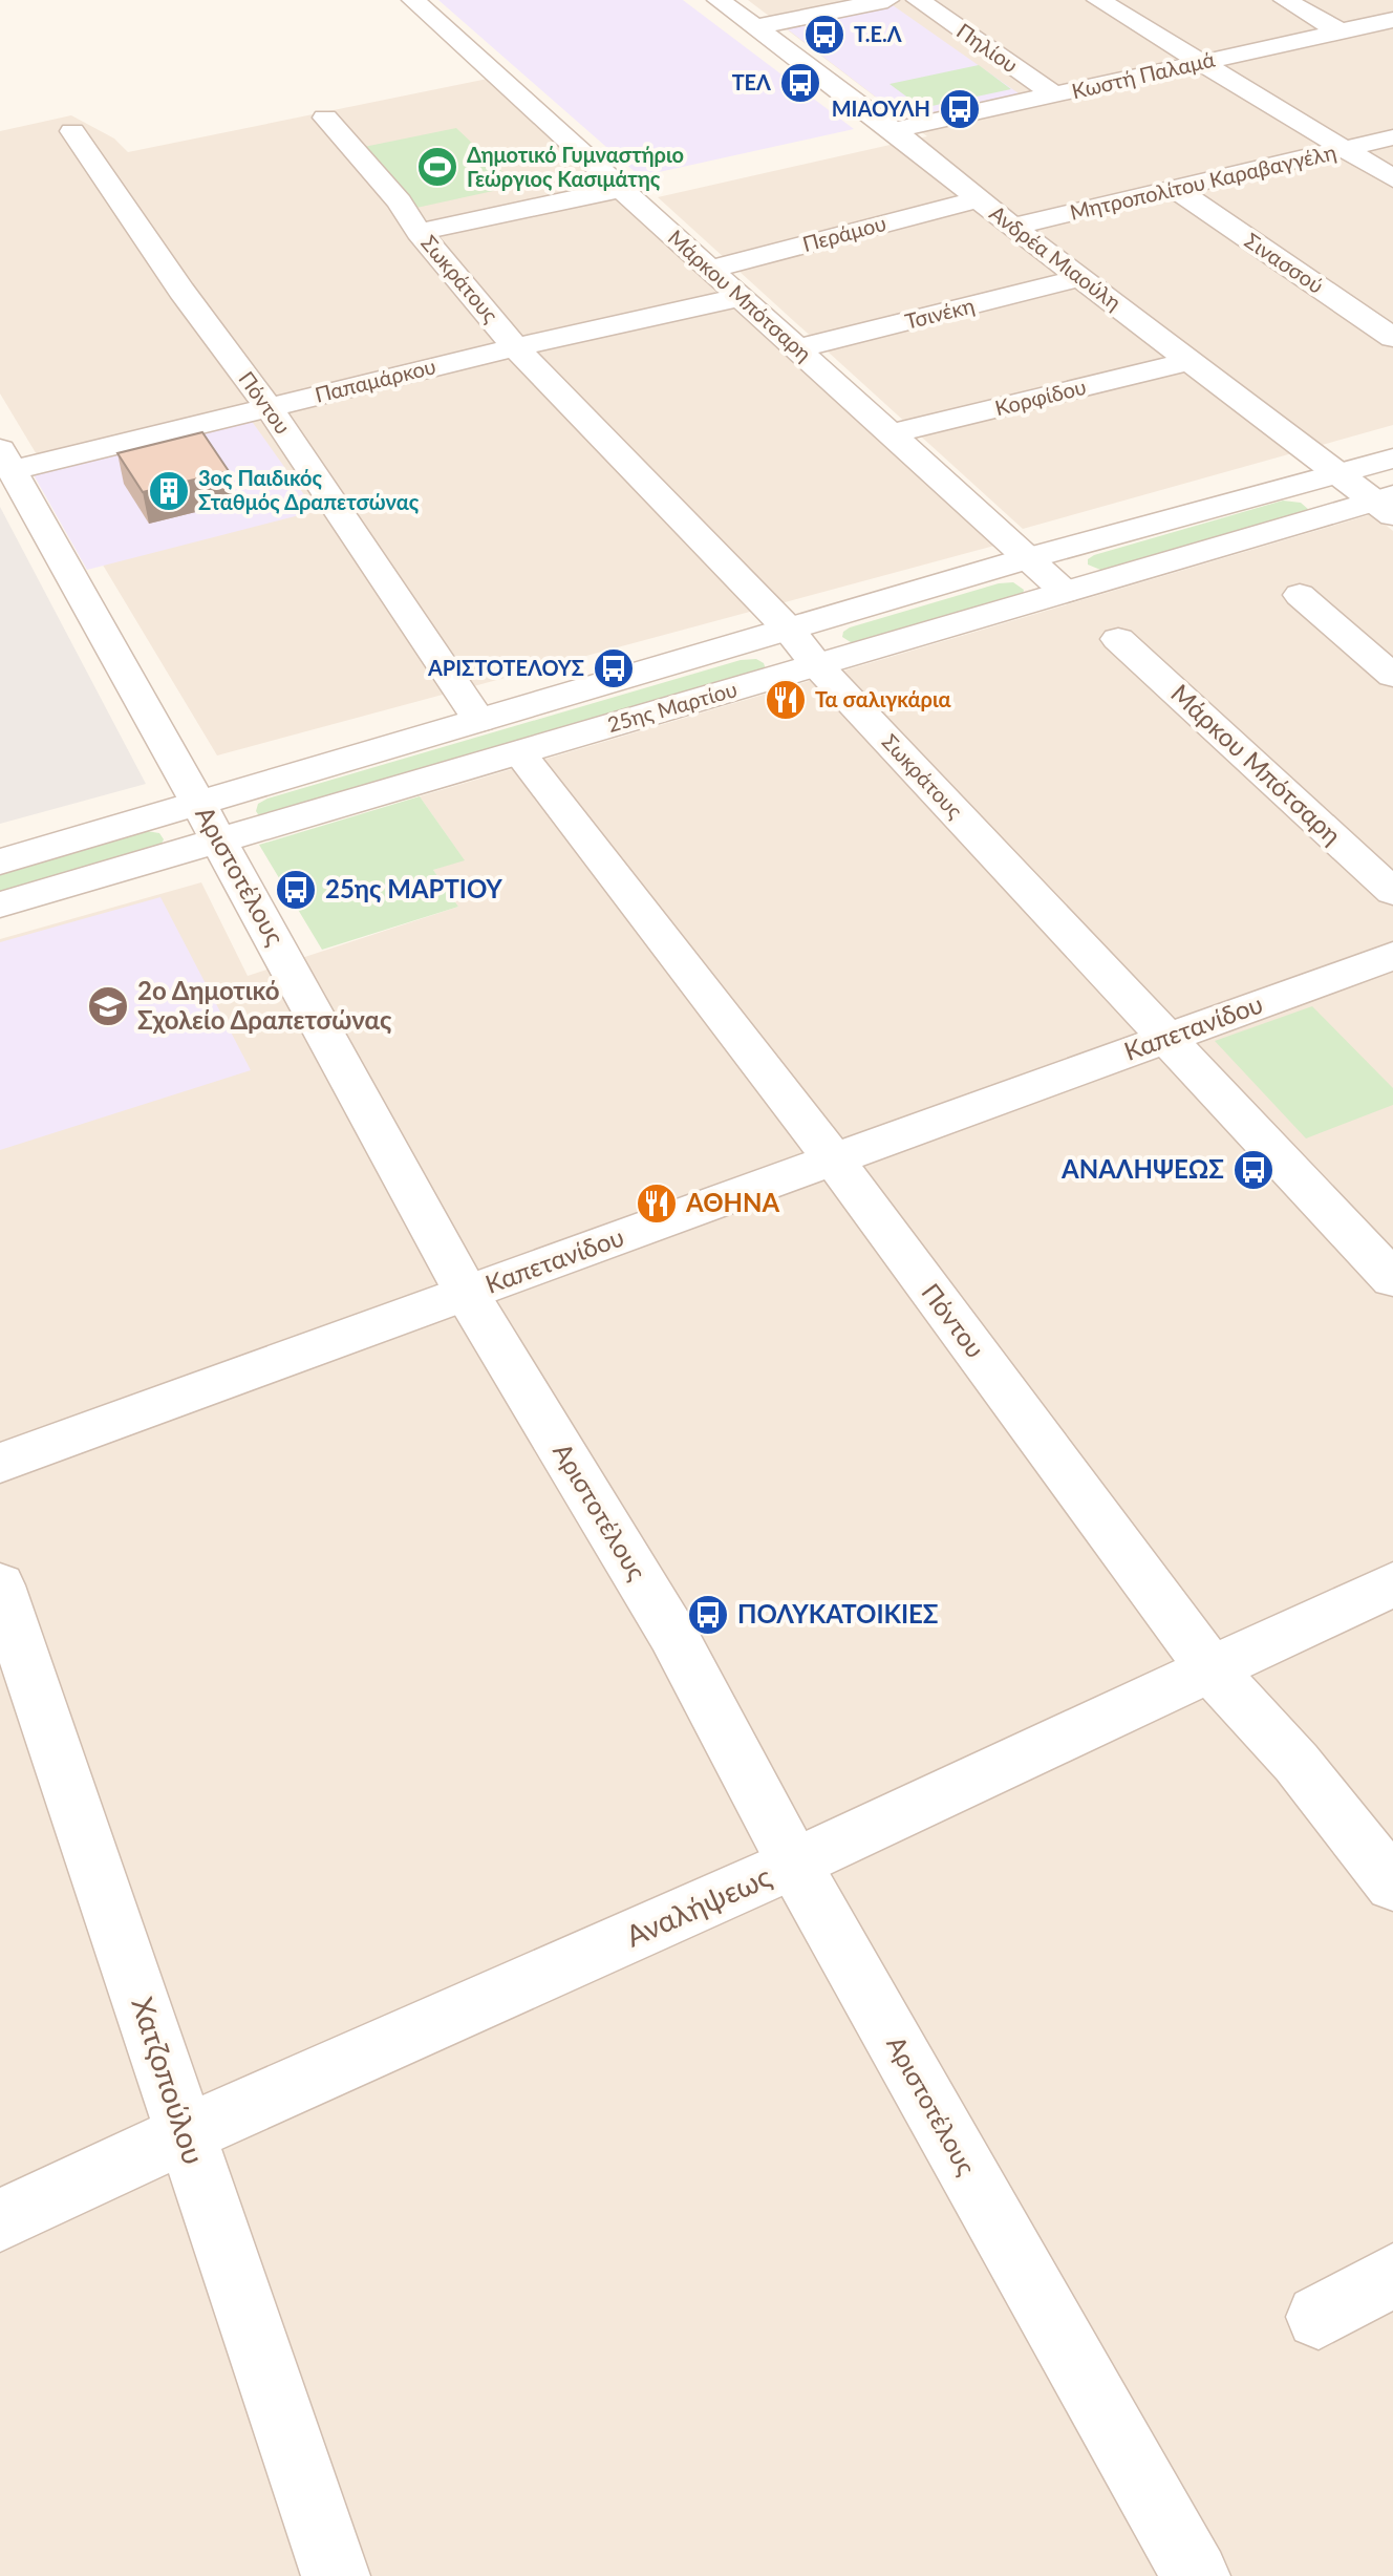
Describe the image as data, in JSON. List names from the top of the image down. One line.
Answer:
{"streets":{"street":["Πηλίου","Κωστή Παλαμά","Μητροπολίτου Καραβαγγέλη","Περάμου","Ανδρέα Μιαούλη","Σινασσού","Σωκράτους","Μάρκου Μπότσαρη","Τσινέκη","Παπαμάρκου","Κορφίδου","Πόντου","25ης Μαρτίου","Αριστοτέλους","Καπετανίδου","Αναλήψεως","Χατζοπούλου"]},"crossings":[["Πηλίου","Κωστή Παλαμά"],["Κωστή Παλαμά","Ανδρέα Μιαούλη"],["Μητροπολίτου Καραβαγγέλη","Ανδρέα Μιαούλη"],["Μητροπολίτου Καραβαγγέλη","Σινασσού"],["Περάμου","Ανδρέα Μιαούλη"],["Περάμου","Μάρκου Μπότσαρη"],["Ανδρέα Μιαούλη","Τσινέκη"],["Ανδρέα Μιαούλη","Κορφίδου"],["Ανδρέα Μιαούλη","25ης Μαρτίου"],["Σωκράτους","Παπαμάρκου"],["Σωκράτους","25ης Μαρτίου"],["Σωκράτους","Καπετανίδου"],["Μάρκου Μπότσαρη","Τσινέκη"],["Μάρκου Μπότσαρη","Παπαμάρκου"],["Μάρκου Μπότσαρη","Κορφίδου"],["Μάρκου Μπότσαρη","25ης Μαρτίου"],["Παπαμάρκου","Πόντου"],["Παπαμάρκου","Αριστοτέλους"],["Πόντου","25ης Μαρτίου"],["Πόντου","Καπετανίδου"],["Πόντου","Αναλήψεως"],["25ης Μαρτίου","Αριστοτέλους"],["Αριστοτέλους","Καπετανίδου"],["Αριστοτέλους","Αναλήψεως"],["Αναλήψεως","Χατζοπούλου"]],"places":{"bus stop":["Τ.Ε.Λ","ΤΕΛ","ΜΙΑΟΥΛΗ","ΑΡΙΣΤΟΤΕΛΟΥΣ","25ης ΜΑΡΤΙΟΥ","ΑΝΑΛΗΨΕΩΣ","ΠΟΛΥΚΑΤΟΙΚΙΕΣ"],"sports":["Δημοτικό Γυμναστήριο Γεώργιος Κασιμάτης"],"building":["3ος Παιδικός Σταθμός Δραπετσώνας"],"restaurant":["Τα σαλιγκάρια","ΑΘΗΝΑ"],"school or university":["2ο Δημοτικό Σχολείο Δραπετσώνας"]}}
